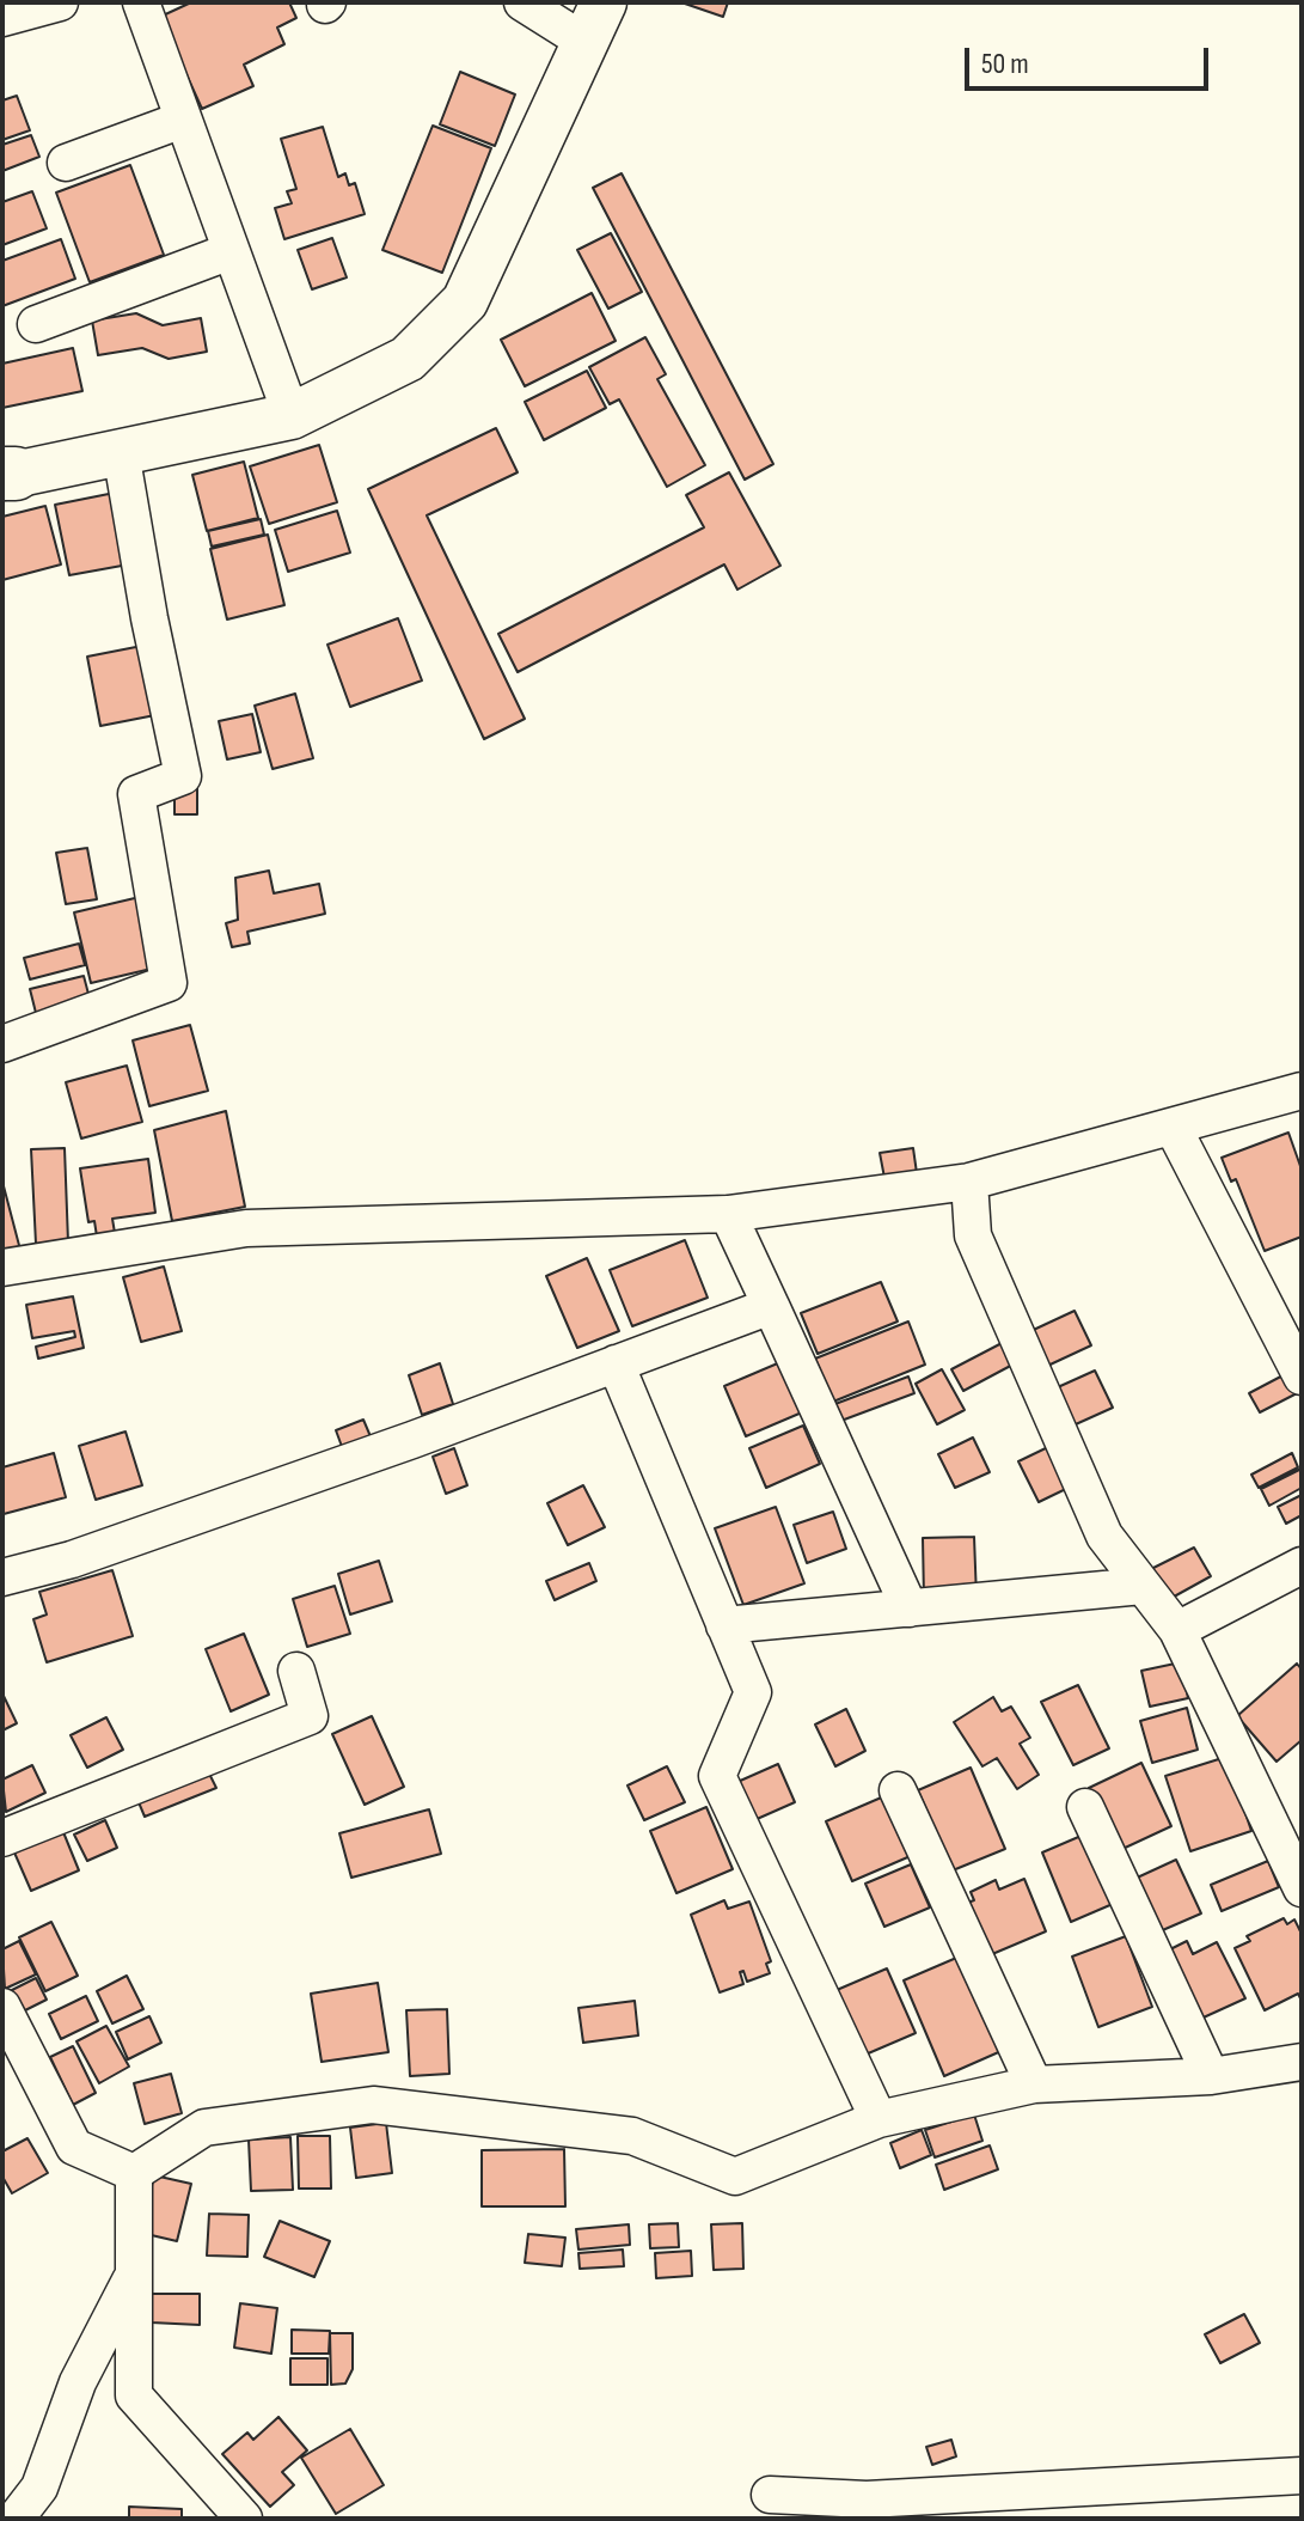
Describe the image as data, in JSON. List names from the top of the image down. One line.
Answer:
{"scale_bar":"50 m"}
